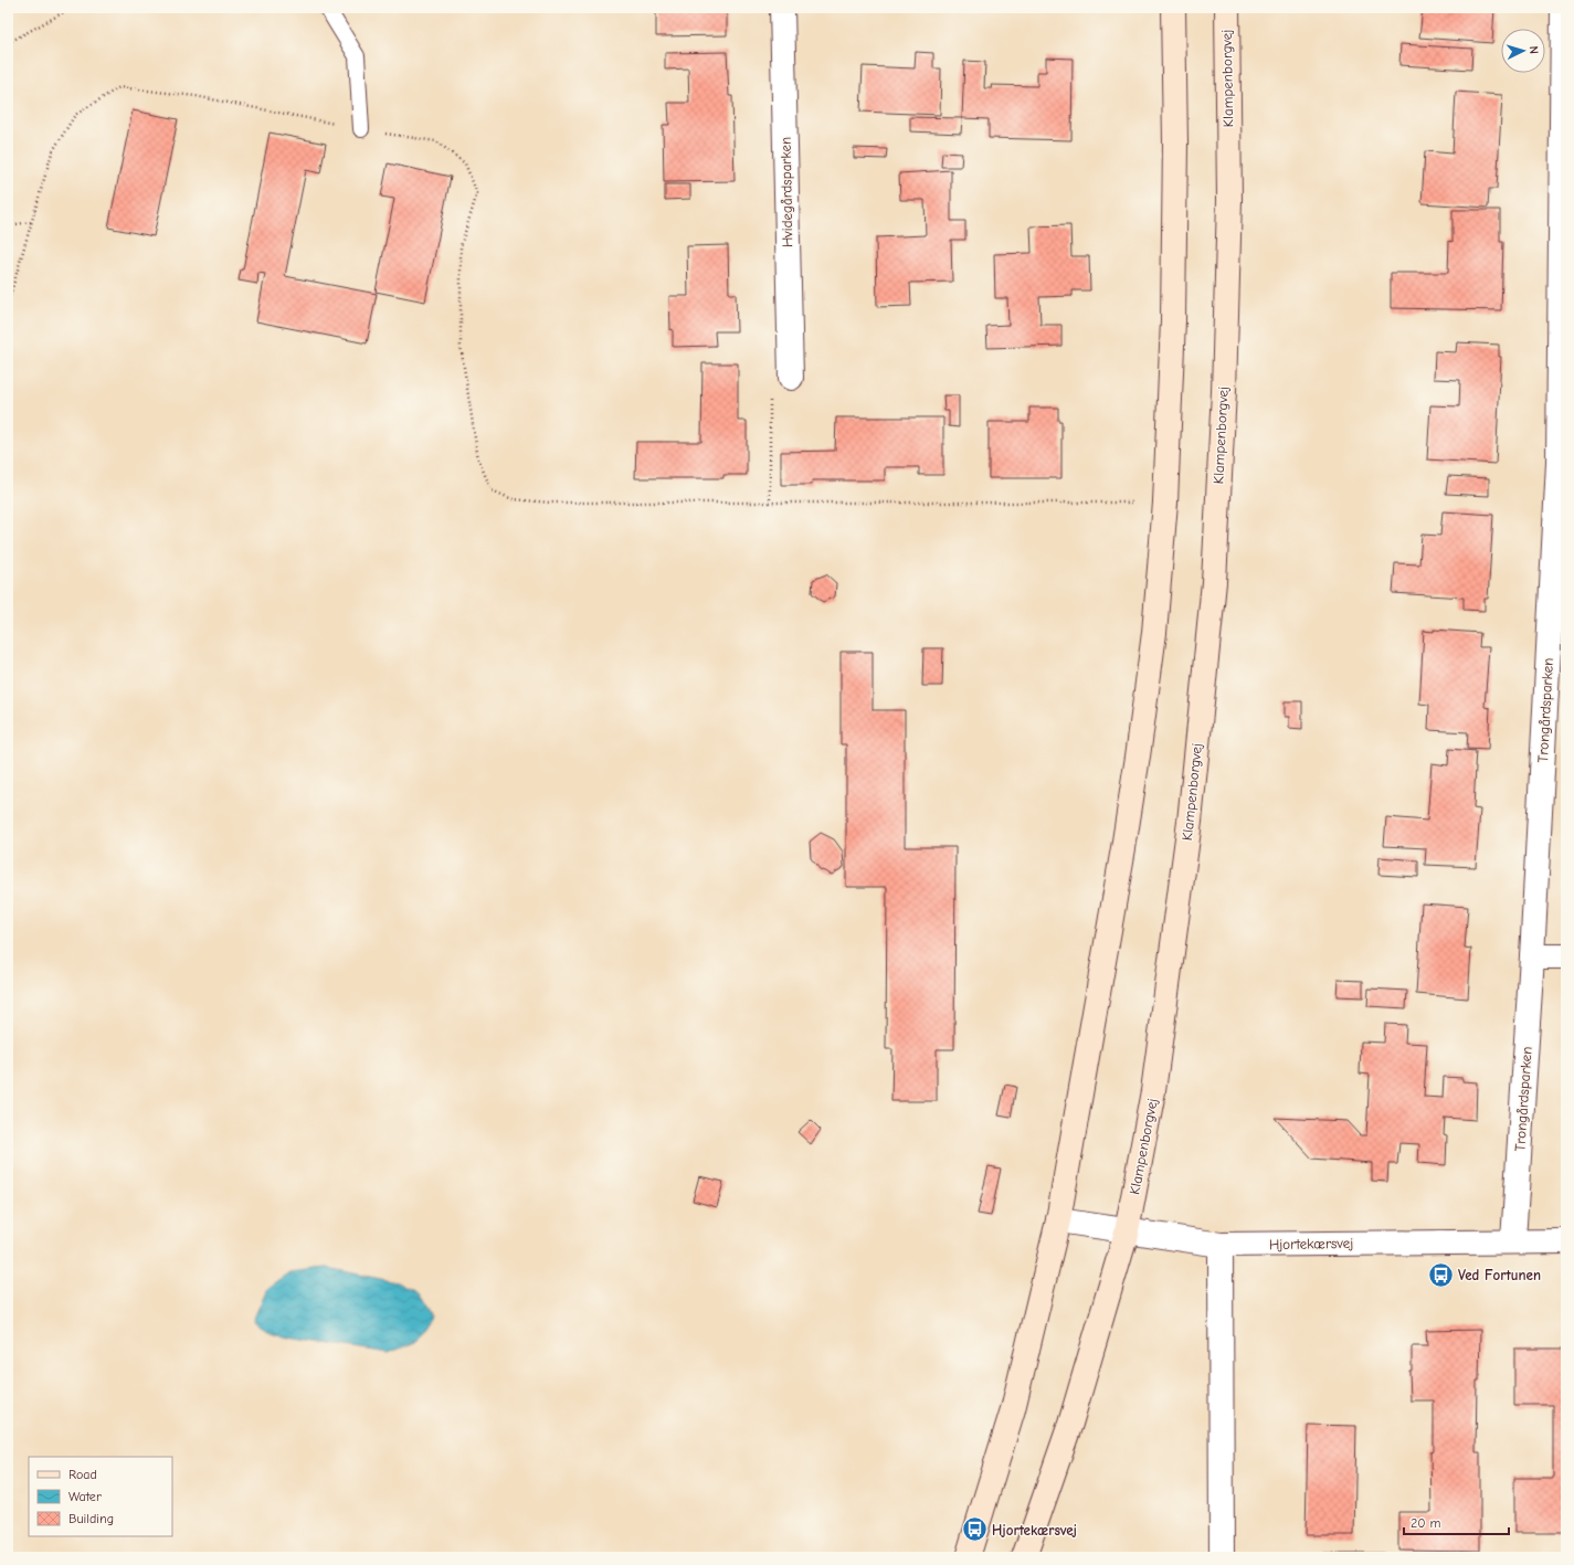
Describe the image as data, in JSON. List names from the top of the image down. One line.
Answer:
{"streets":{"street":["Klampenborgvej","Hvidegårdsparken","Trongårdsparken","Hjortekærsvej"]},"crossings":[["Klampenborgvej","Hjortekærsvej"],["Trongårdsparken","Hjortekærsvej"]],"places":{"bus stop":["Ved Fortunen","Hjortekærsvej"]},"legend":["Road","Water","Building"],"scale_bar":"20 m","north":"right"}
